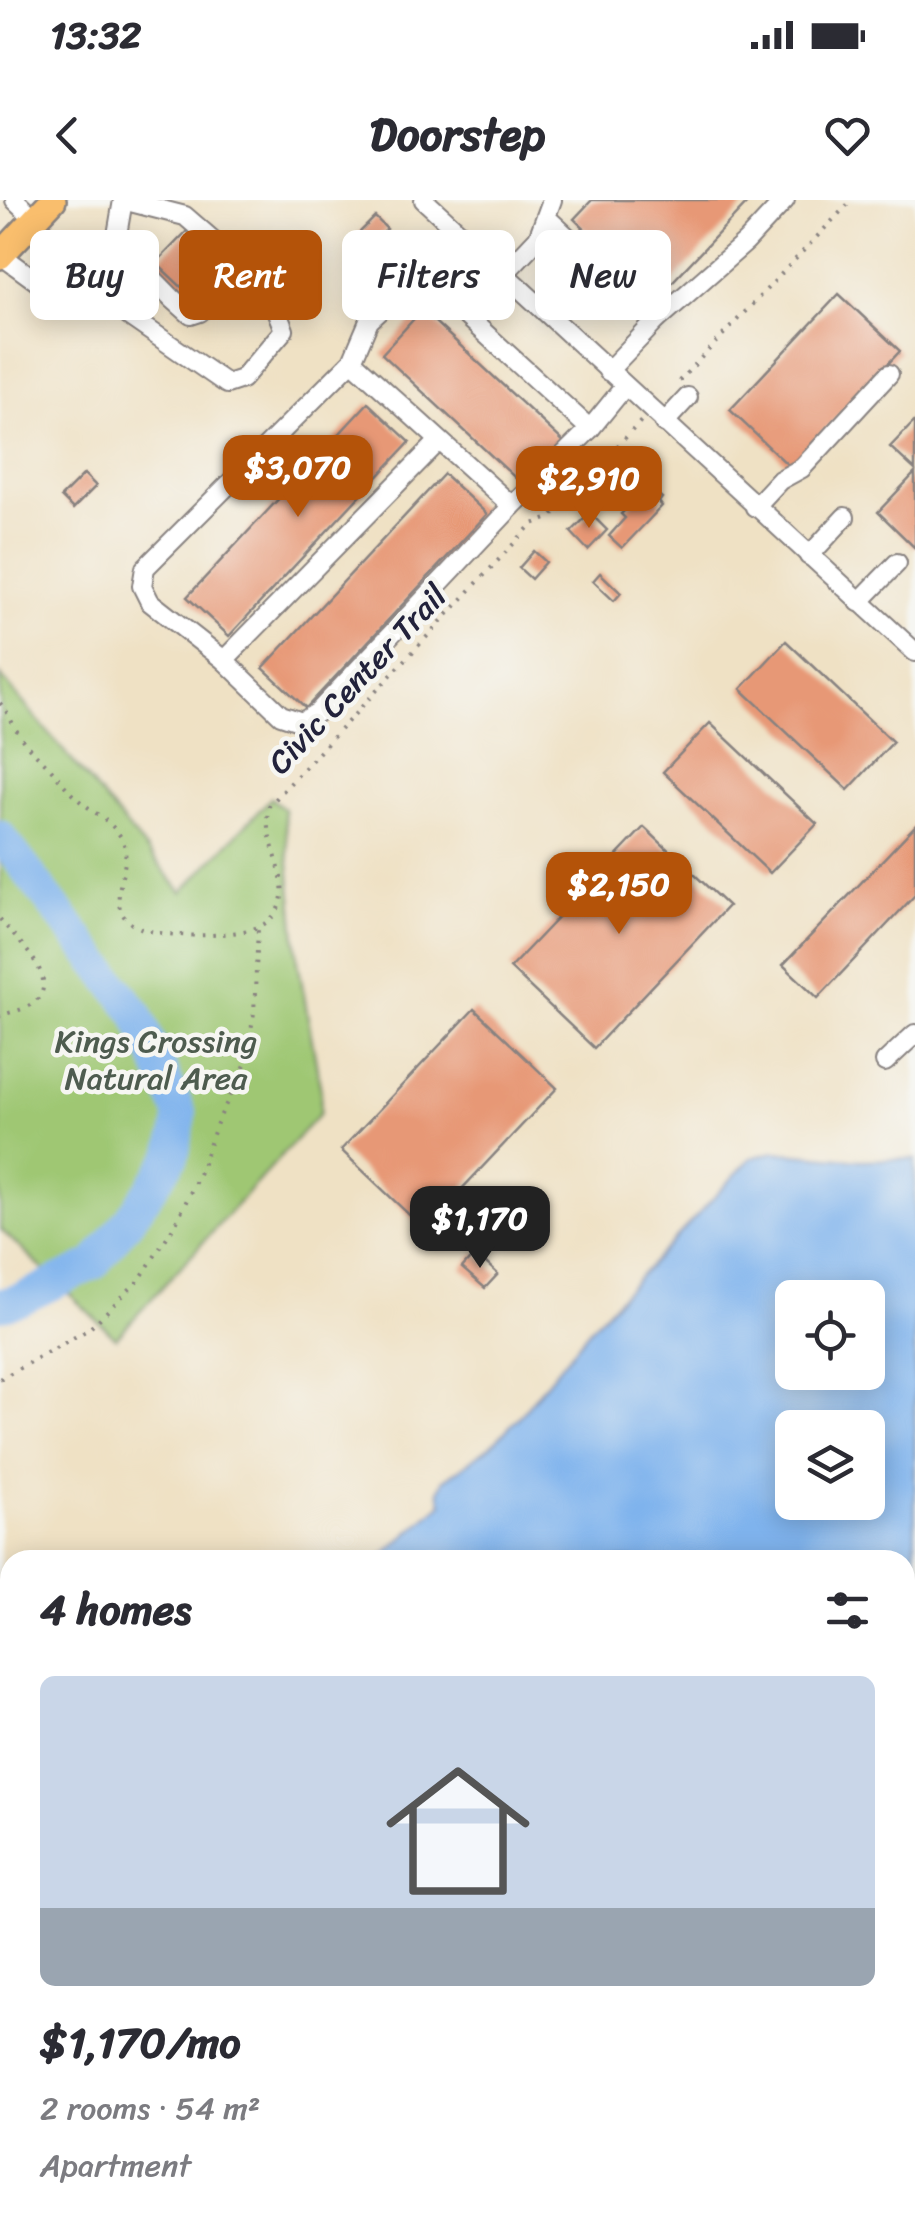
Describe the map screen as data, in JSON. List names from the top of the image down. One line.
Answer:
{"streets":{"path":["Civic Center Trail"]},"parks":["Kings Crossing Natural Area"],"page":{"status":"13:32","header":"Doorstep","chip":["Buy","Rent","Filters","New"],"price":["$3,070","$2,910","$2,150","$1,170"],"heading":"4 homes","list":[{"name":"$1,170/mo","note":"2 rooms · 54 m² · Apartment"}]}}
